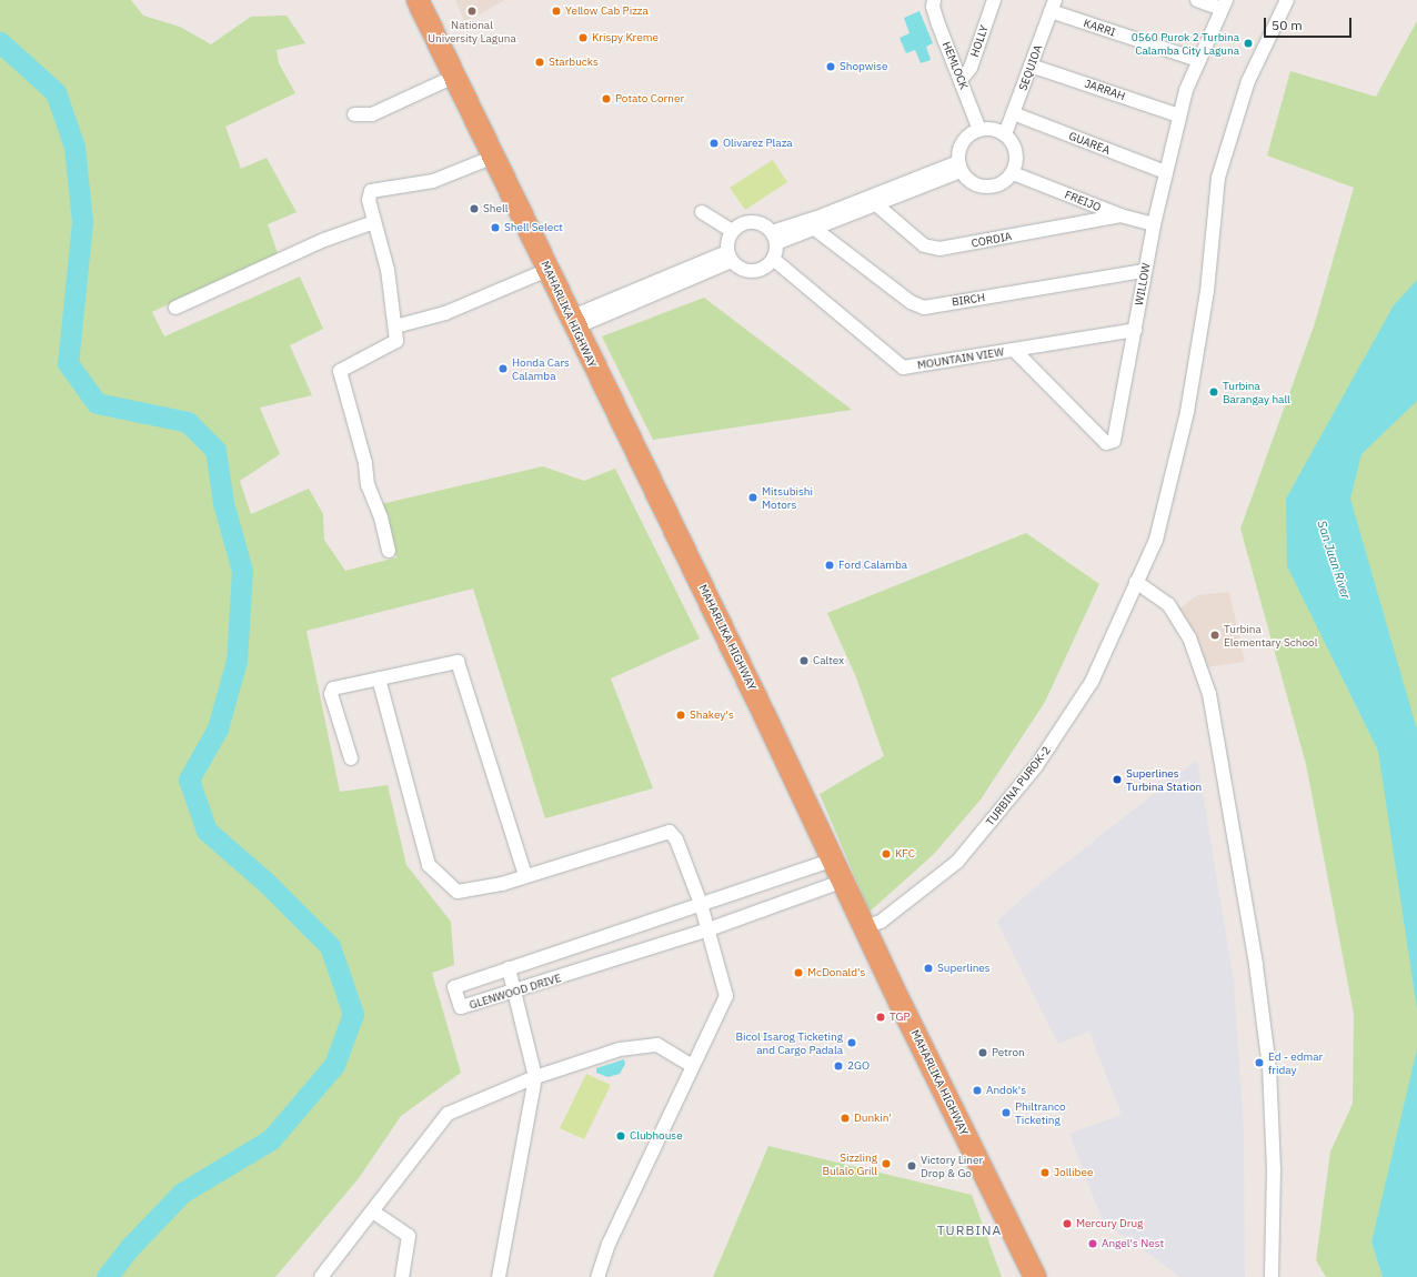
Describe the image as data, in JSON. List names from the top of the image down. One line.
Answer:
{"streets":{"highway":["MAHARLIKA HIGHWAY"],"street":["KARRI","HOLLY","HEMLOCK","SEQUIOA","JARRAH","GUAREA","FREIJO","CORDIA","WILLOW","BIRCH","MOUNTAIN VIEW","TURBINA PUROK-2","GLENWOOD DRIVE"]},"crossings":[["KARRI","SEQUIOA"],["KARRI","WILLOW"],["HOLLY","HEMLOCK"],["HEMLOCK","SEQUIOA"],["HEMLOCK","FREIJO"],["SEQUIOA","JARRAH"],["SEQUIOA","GUAREA"],["SEQUIOA","FREIJO"],["JARRAH","WILLOW"],["GUAREA","WILLOW"],["FREIJO","CORDIA"],["FREIJO","WILLOW"],["WILLOW","BIRCH"],["WILLOW","MOUNTAIN VIEW"],["MAHARLIKA HIGHWAY","TURBINA PUROK-2"],["MAHARLIKA HIGHWAY","GLENWOOD DRIVE"]],"districts":["TURBINA"],"water":["San Juan River"],"places":["National University Laguna","Yellow Cab Pizza","Krispy Kreme","0560 Purok 2 Turbina Calamba City Laguna","Starbucks","Shopwise","Potato Corner","Olivarez Plaza","Shell","Shell Select","Honda Cars Calamba","Turbina Barangay hall","Mitsubishi Motors","Ford Calamba","Turbina Elementary School","Caltex","Shakey's","Superlines Turbina Station","KFC","Superlines","McDonald's","TGP","Bicol Isarog Ticketing and Cargo Padala","Petron","Ed - edmar friday","2GO","Andok's","Philtranco Ticketing","Dunkin'","Clubhouse","Sizzling Bulalo Grill","Victory Liner Drop & Go","Jollibee","Mercury Drug","Angel's Nest"],"scale_bar":"50 m"}
